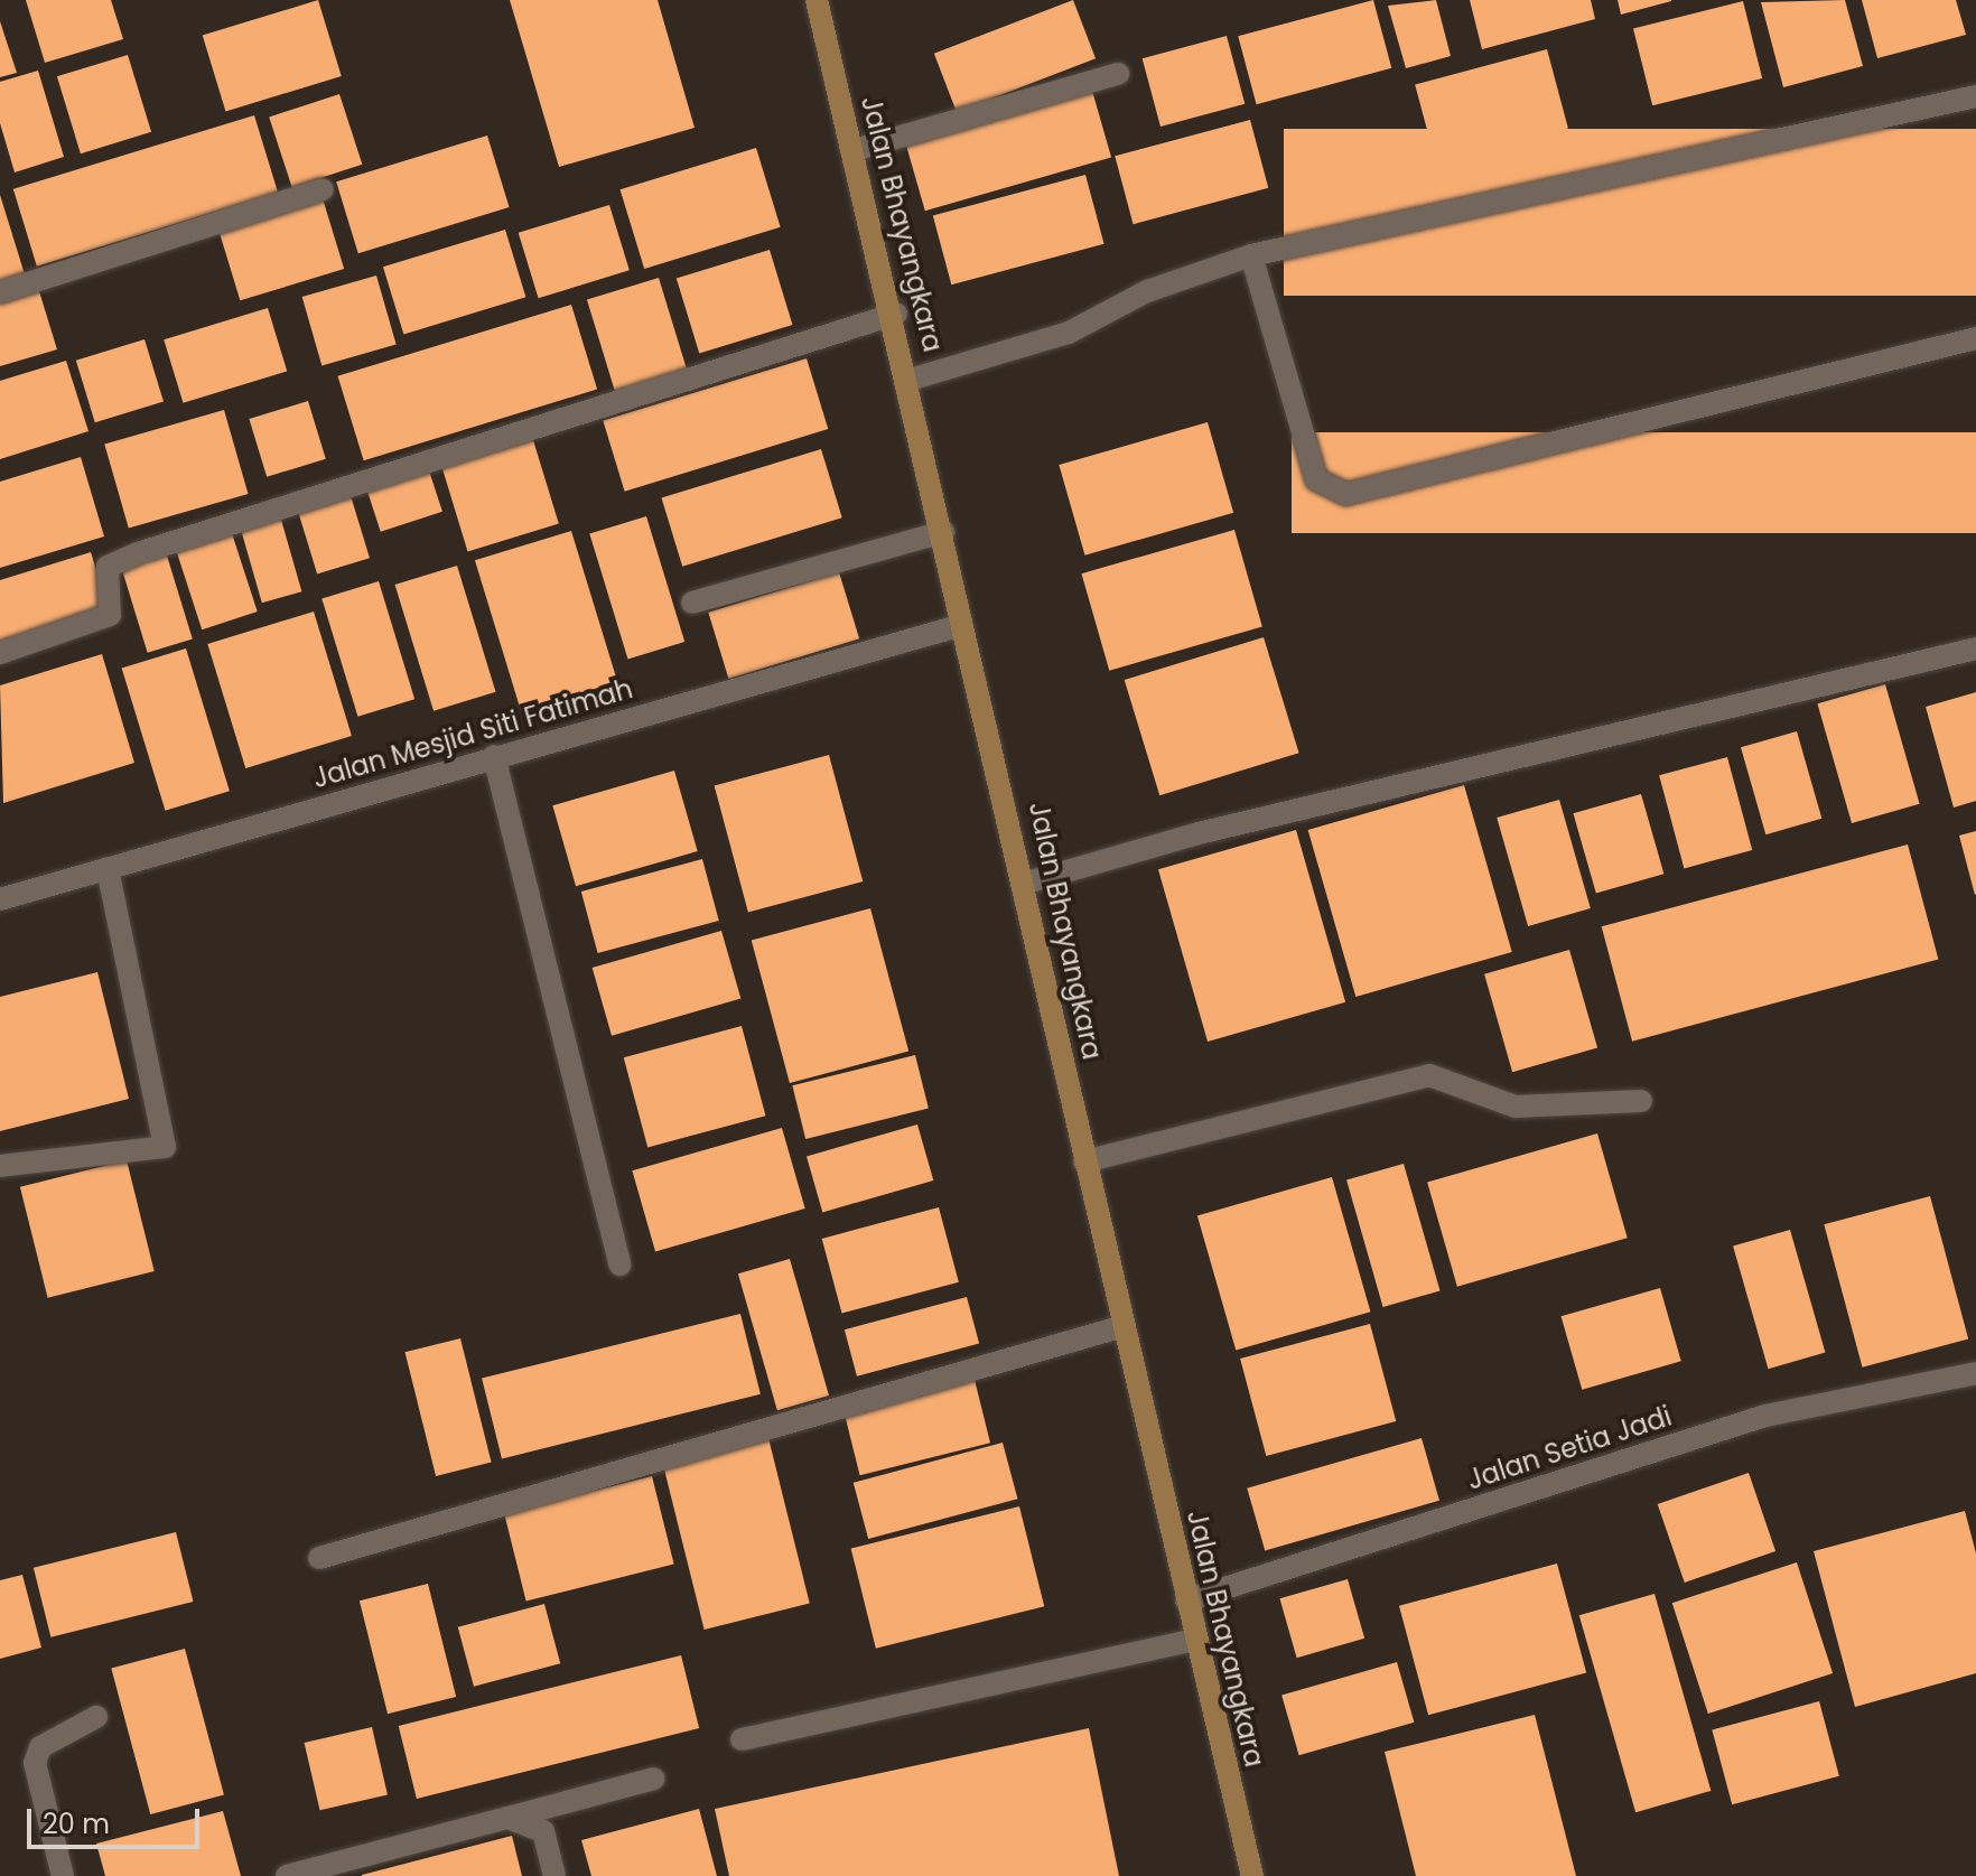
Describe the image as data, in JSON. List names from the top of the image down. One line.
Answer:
{"streets":{"main road":["Jalan Bhayangkara"],"street":["Jalan Mesjid Siti Fatimah","Jalan Setia Jadi"]},"crossings":[["Jalan Bhayangkara","Jalan Mesjid Siti Fatimah"],["Jalan Bhayangkara","Jalan Setia Jadi"]],"scale_bar":"20 m"}
